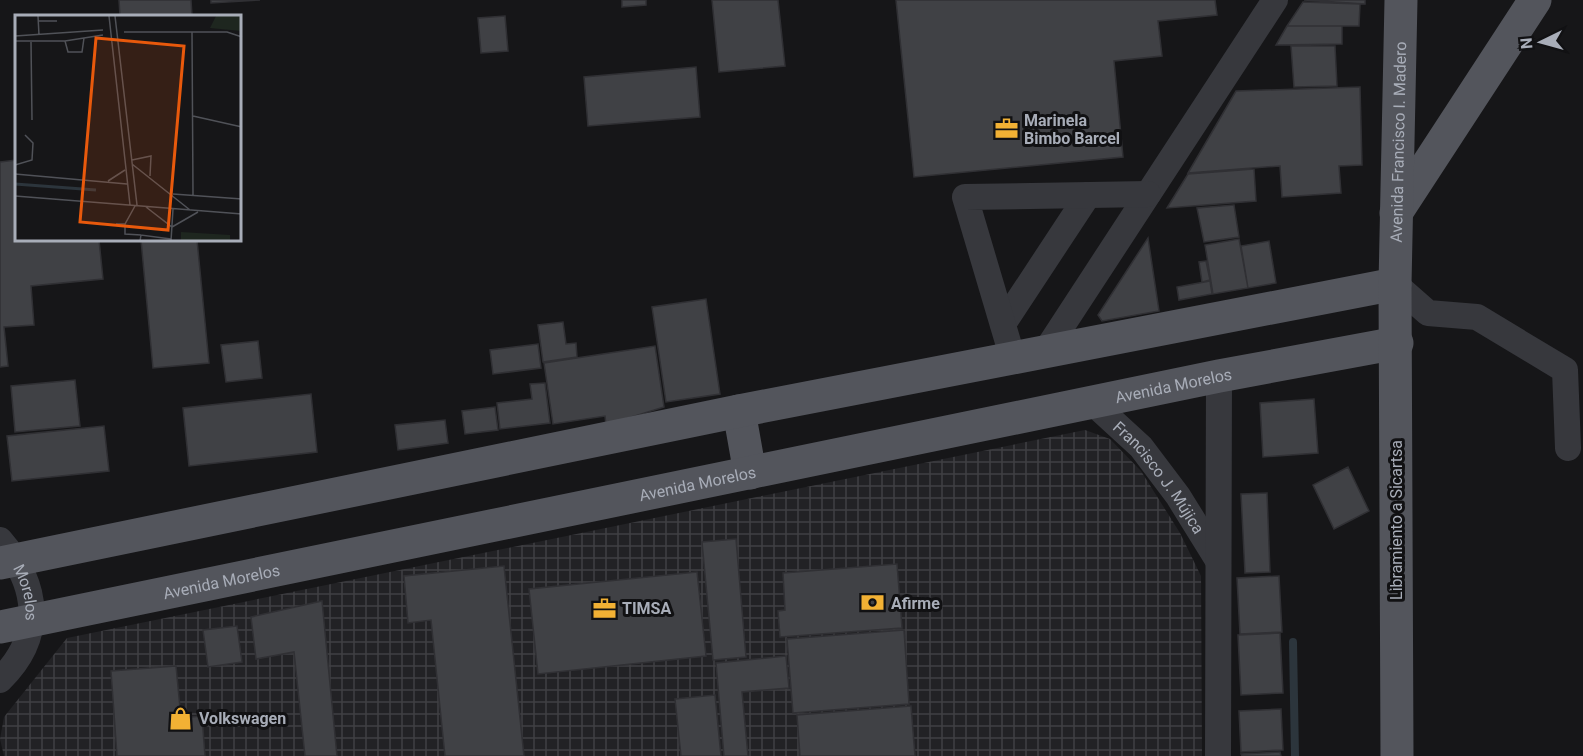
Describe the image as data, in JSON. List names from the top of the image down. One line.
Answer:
{"streets":{"main road":["Avenida Francisco I. Madero","Avenida Morelos","Libramiento a Sicartsa"],"street":["Francisco J. Mújica","Morelos"]},"crossings":[["Avenida Francisco I. Madero","Libramiento a Sicartsa"],["Avenida Morelos","Francisco J. Mújica"],["Avenida Morelos","Libramiento a Sicartsa"],["Avenida Morelos","Morelos"]],"places":{"office":["Marinela Bimbo Barcel","TIMSA"],"bank":["Afirme"],"shop":["Volkswagen"]},"north":"left"}
